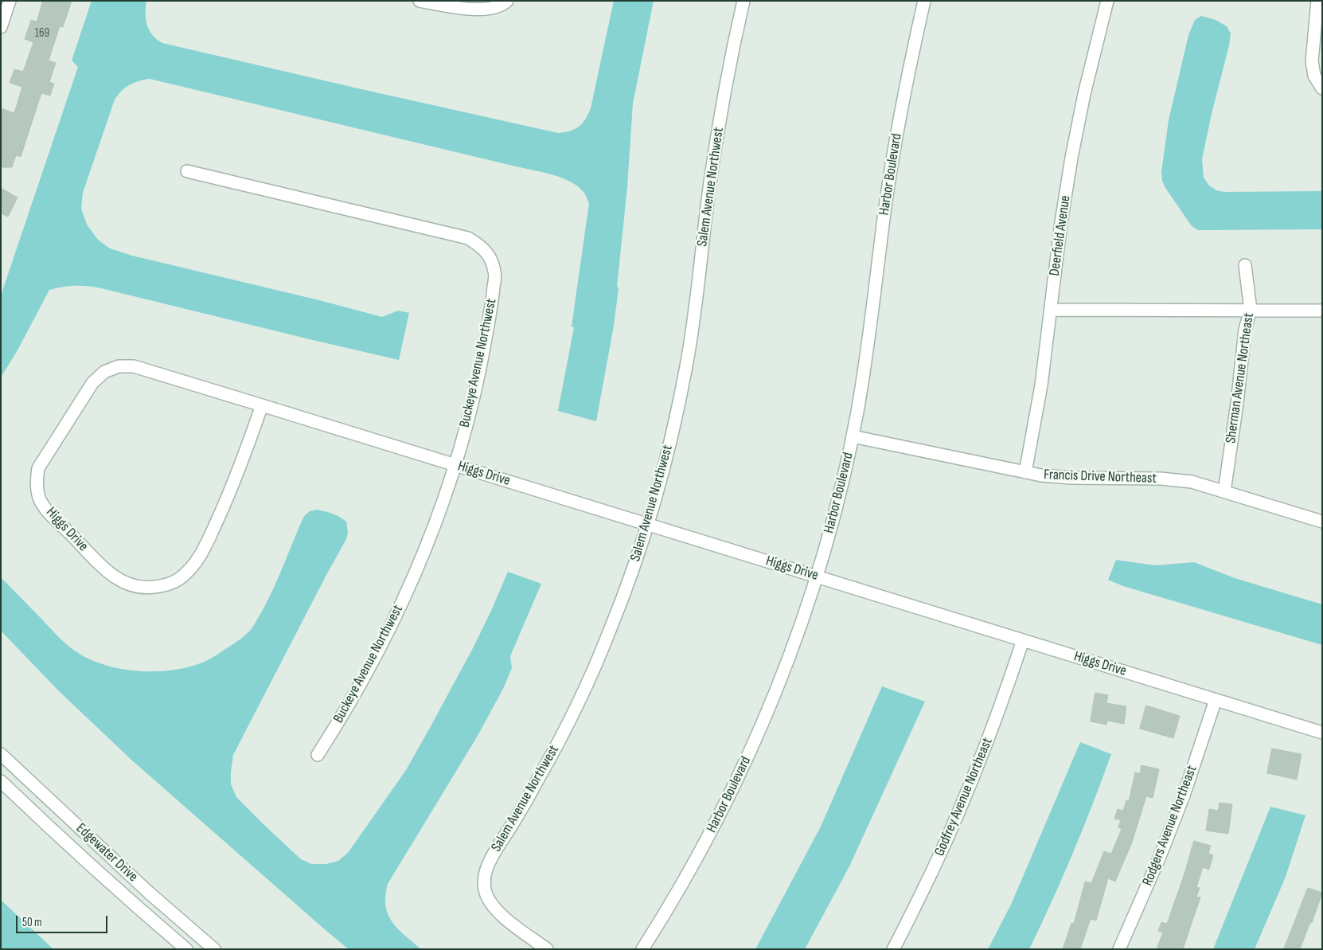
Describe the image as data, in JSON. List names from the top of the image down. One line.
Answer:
{"streets":{"street":["Harbor Boulevard","Salem Avenue Northwest","Deerfield Avenue","Buckeye Avenue Northwest","Sherman Avenue Northeast","Higgs Drive","Francis Drive Northeast","Godfrey Avenue Northeast","Rodgers Avenue Northeast","Edgewater Drive"]},"crossings":[["Harbor Boulevard","Higgs Drive"],["Harbor Boulevard","Francis Drive Northeast"],["Salem Avenue Northwest","Higgs Drive"],["Deerfield Avenue","Francis Drive Northeast"],["Buckeye Avenue Northwest","Higgs Drive"],["Sherman Avenue Northeast","Francis Drive Northeast"],["Higgs Drive","Godfrey Avenue Northeast"],["Higgs Drive","Rodgers Avenue Northeast"]],"house_numbers":["169"],"scale_bar":"50 m"}
